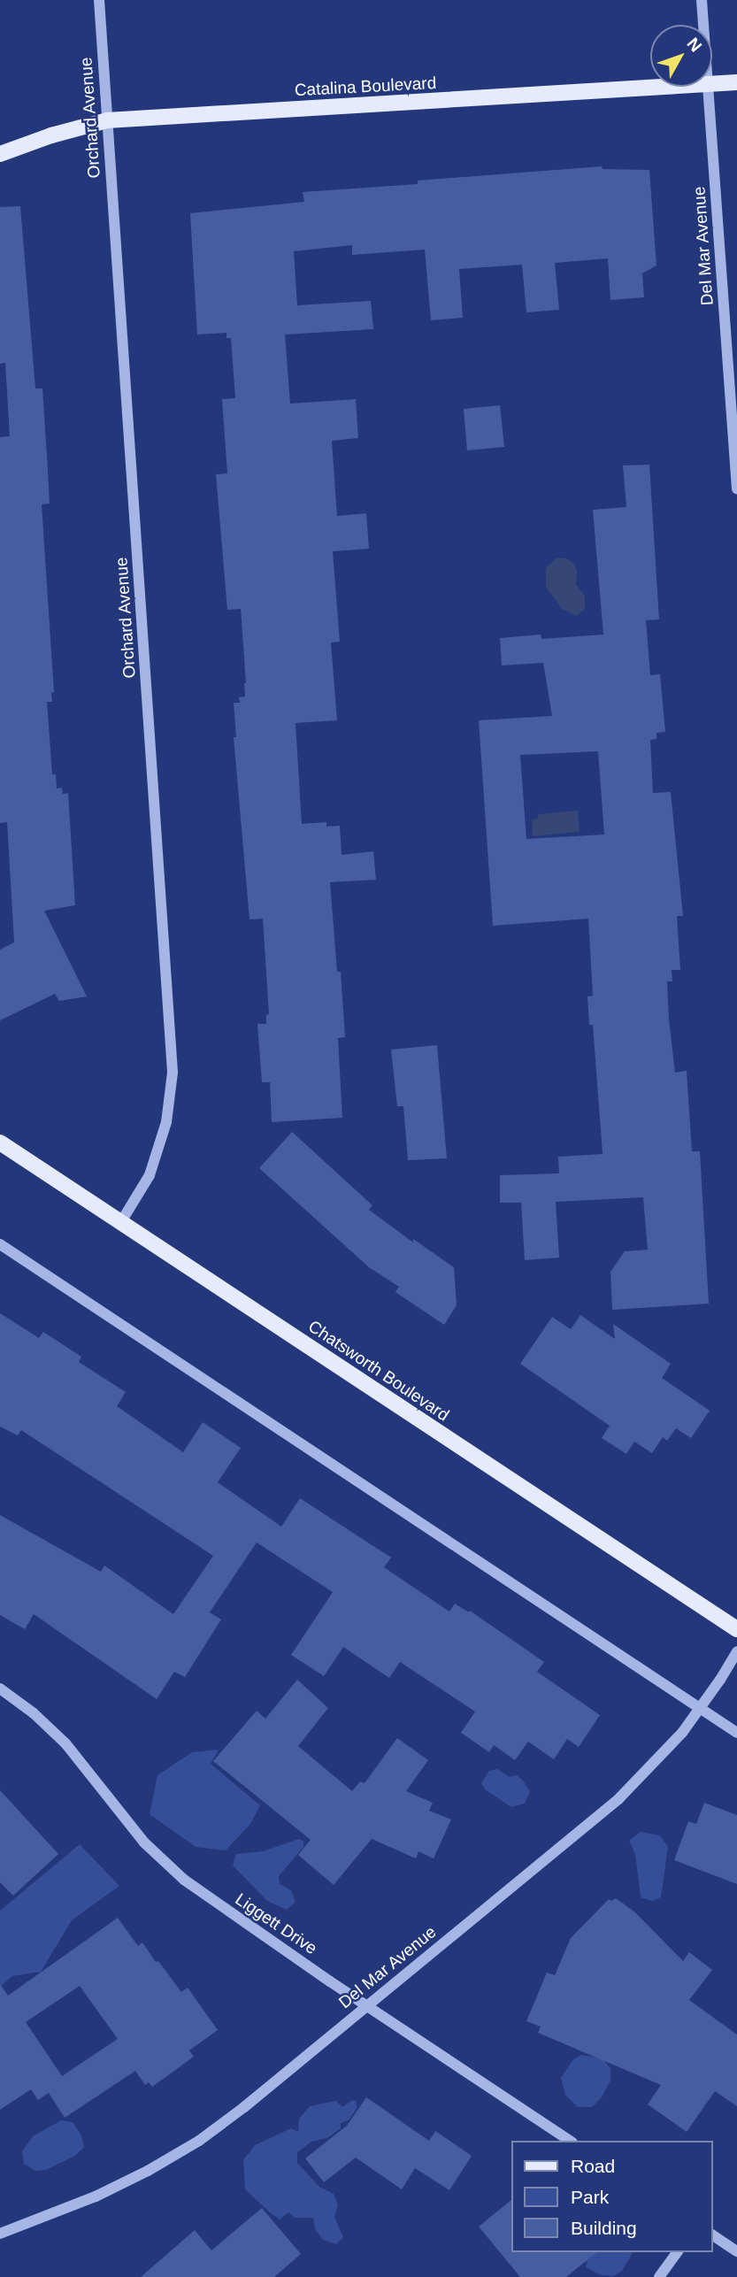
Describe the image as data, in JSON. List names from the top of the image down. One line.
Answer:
{"streets":{"main road":["Catalina Boulevard","Chatsworth Boulevard"],"street":["Orchard Avenue","Del Mar Avenue","Liggett Drive"]},"crossings":[["Catalina Boulevard","Orchard Avenue"],["Orchard Avenue","Chatsworth Boulevard"],["Del Mar Avenue","Liggett Drive"]],"legend":["Road","Park","Building"],"north":"top right"}
